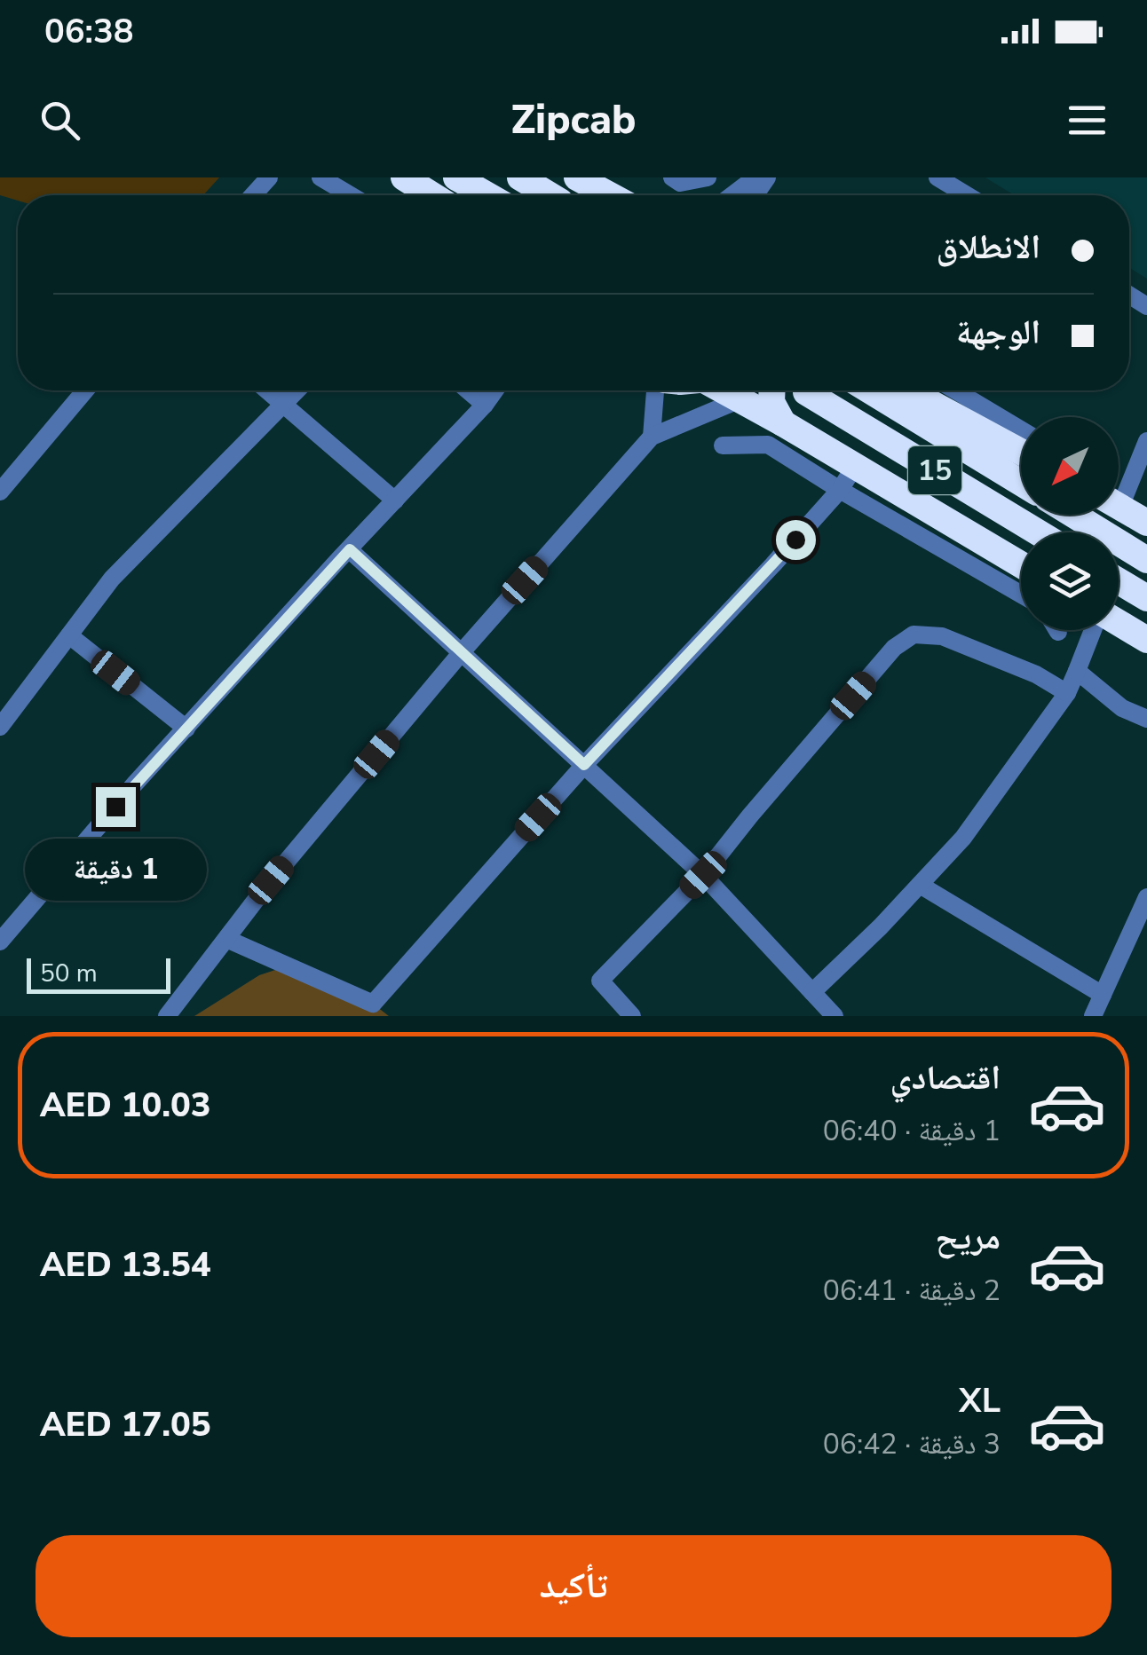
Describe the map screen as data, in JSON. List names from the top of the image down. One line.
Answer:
{"streets":{"highway":["15"]},"scale_bar":"50 m","north":"bottom left","page":{"status":"06:38","header":"Zipcab","banner":["الانطلاق","الوجهة"],"bubble":"1 دقيقة","scale":"50 m","list":[{"name":"اقتصادي","note":"1 دقيقة · 06:40","value":"AED 10.03"},{"name":"مريح","note":"2 دقيقة · 06:41","value":"AED 13.54"},{"name":"XL","note":"3 دقيقة · 06:42","value":"AED 17.05"}],"buttons":"تأكيد"}}
